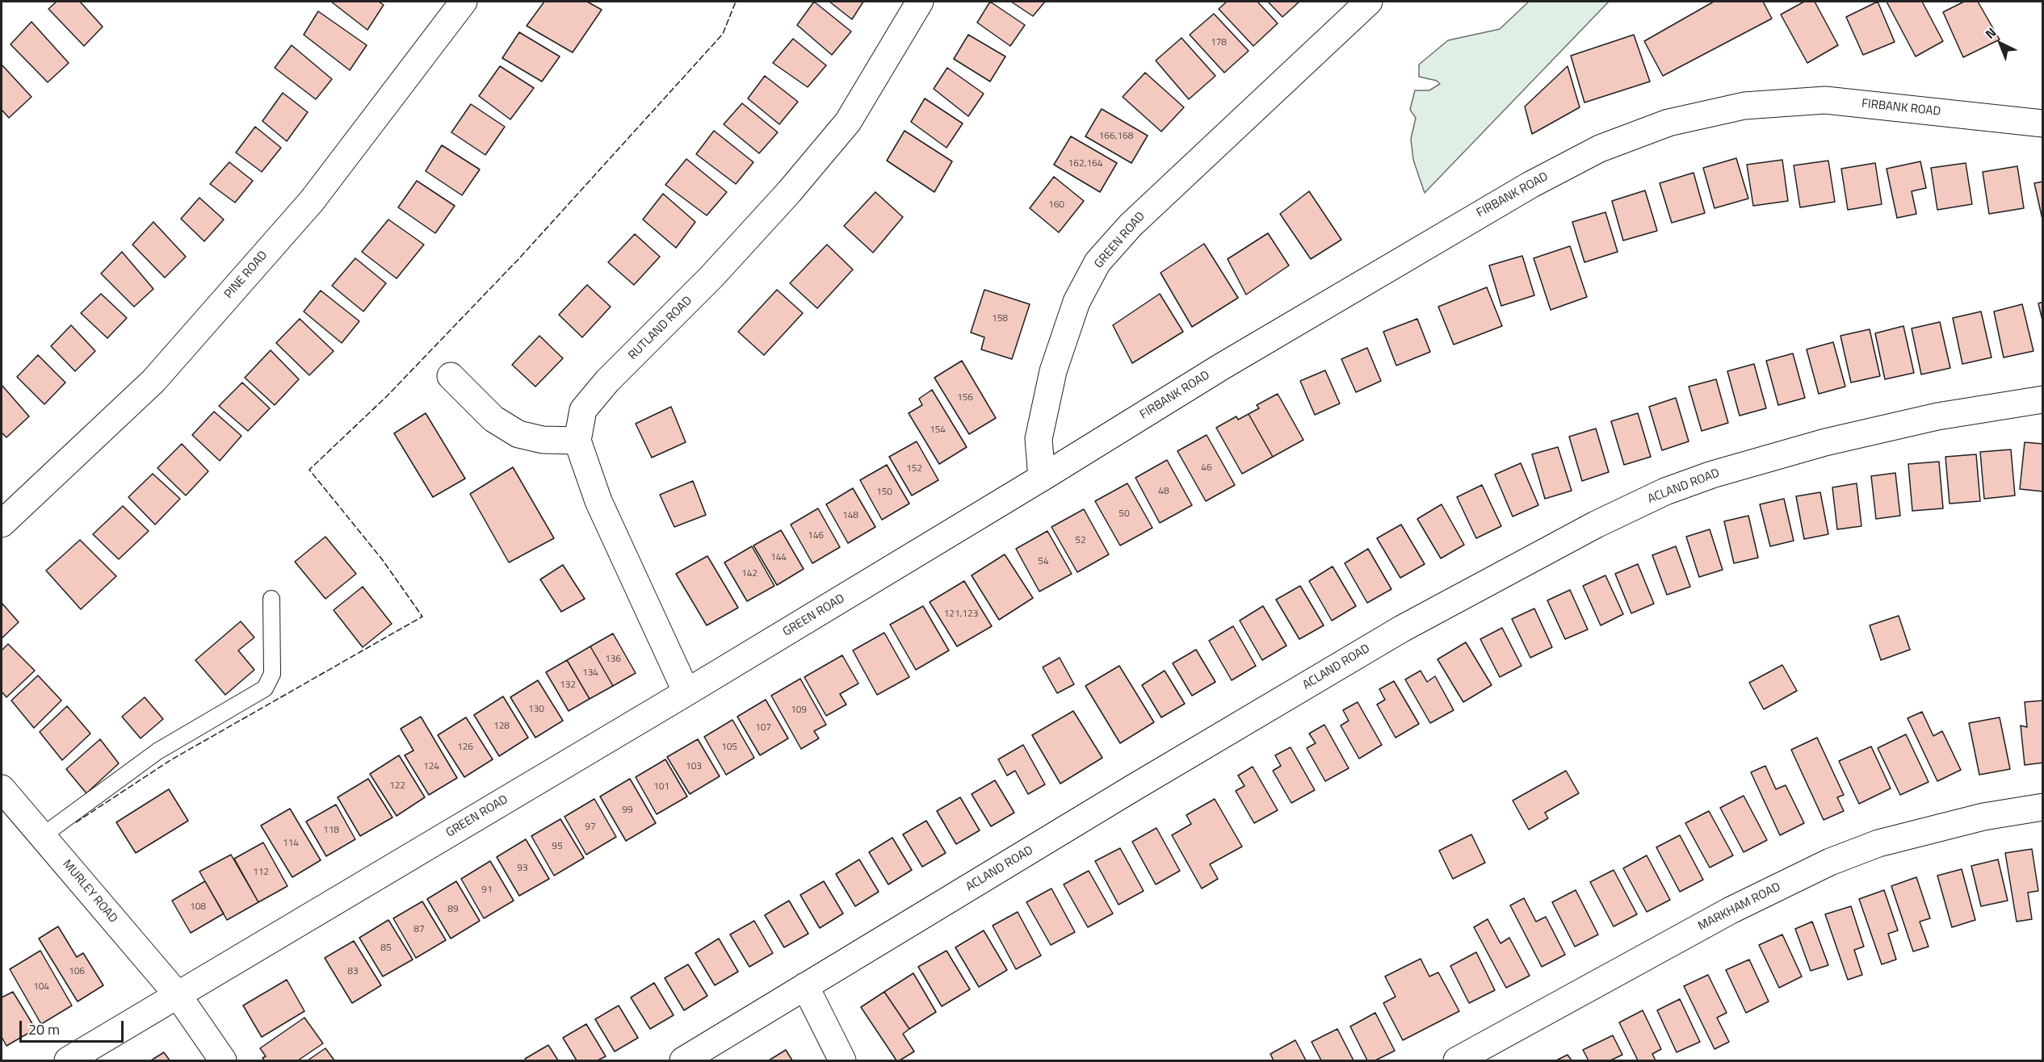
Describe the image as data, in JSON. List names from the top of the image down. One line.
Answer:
{"streets":{"street":["FIRBANK ROAD","GREEN ROAD","PINE ROAD","RUTLAND ROAD","ACLAND ROAD","MURLEY ROAD","MARKHAM ROAD"]},"crossings":[["FIRBANK ROAD","GREEN ROAD"],["GREEN ROAD","MURLEY ROAD"]],"house_numbers":["178","166,168","162,164","160","158","156","154","46","152","48","150","50","148","146","52","144","54","142","121,123","136","134","132","130","109","128","107","126","105","124","103","122","101","99","97","118","114","95","93","112","91","108","89","87","85","106","83","104"],"scale_bar":"20 m","north":"top left"}
